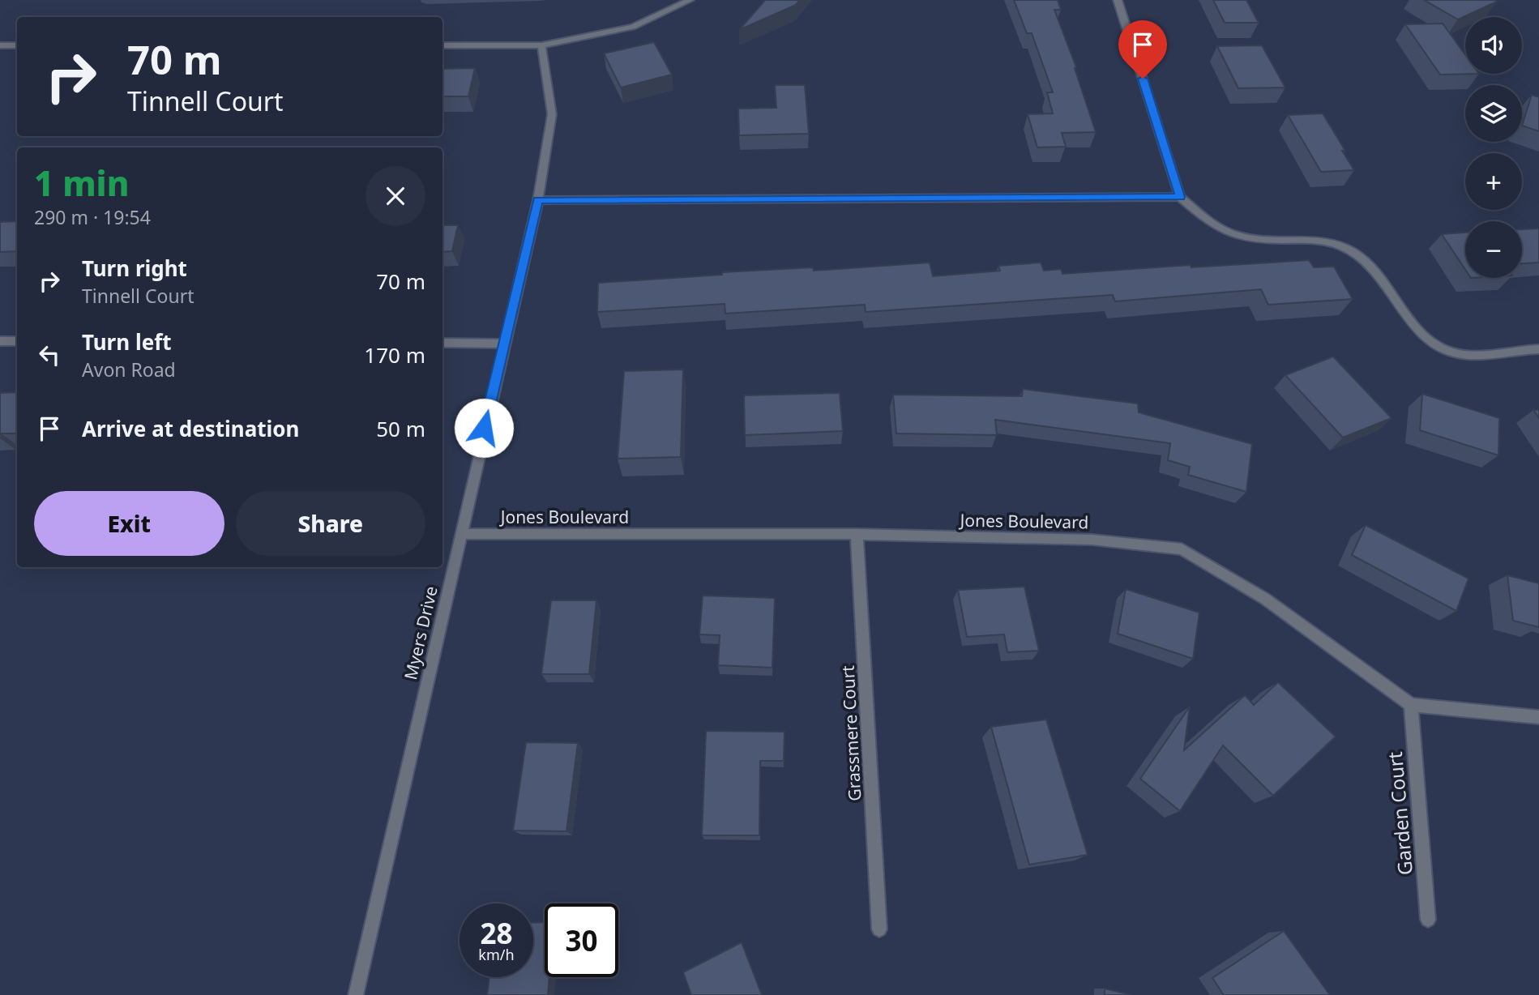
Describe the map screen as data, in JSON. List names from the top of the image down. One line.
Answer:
{"streets":{"street":["Jones Boulevard","Myers Drive","Grassmere Court","Garden Court"]},"crossings":[["Jones Boulevard","Myers Drive"],["Jones Boulevard","Grassmere Court"],["Jones Boulevard","Garden Court"]],"page":{"map_buttons":["+","−"],"turn":["70 m","Tinnell Court"],"heading":["1 min","290 m · 19:54"],"list":[{"name":"Turn right","note":"Tinnell Court","value":"70 m"},{"name":"Turn left","note":"Avon Road","value":"170 m"},{"name":"Arrive at destination","value":"50 m"}],"buttons":["Exit","Share"],"speed":"28 km/h","limit":"30"}}
